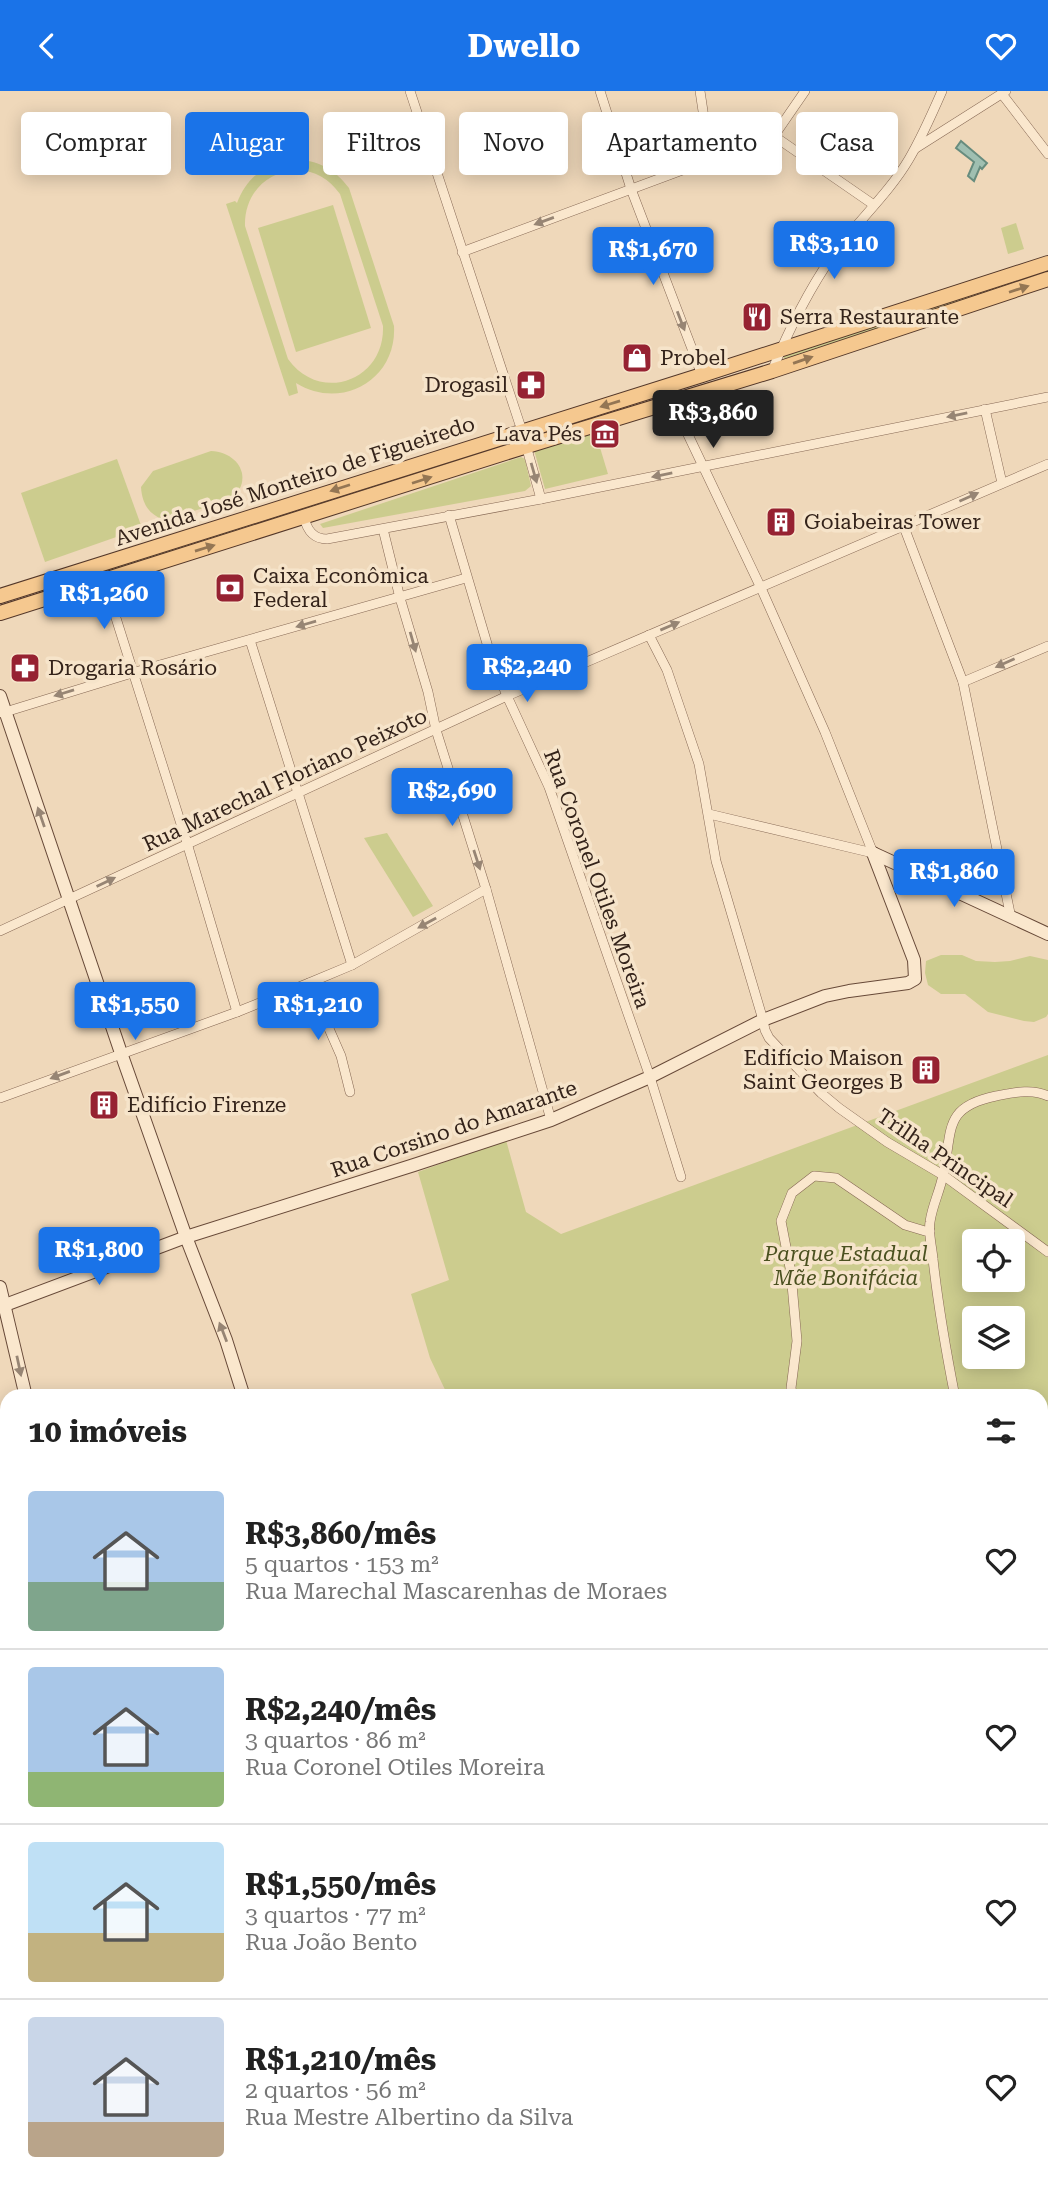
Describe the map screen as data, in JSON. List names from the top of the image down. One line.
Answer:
{"streets":{"main road":["Avenida José Monteiro de Figueiredo"],"street":["Rua Marechal Floriano Peixoto","Rua Coronel Otiles Moreira","Rua Corsino do Amarante","Trilha Principal"]},"crossings":[["Rua Marechal Floriano Peixoto","Rua Coronel Otiles Moreira"],["Rua Marechal Floriano Peixoto","Trilha Principal"],["Rua Coronel Otiles Moreira","Rua Corsino do Amarante"],["Rua Corsino do Amarante","Trilha Principal"]],"parks":["Parque Estadual Mãe Bonifácia"],"places":{"restaurant":["Serra Restaurante"],"shop":["Probel"],"pharmacy":["Drogasil","Drogaria Rosário"],"museum":["Lava Pés"],"building":["Goiabeiras Tower","Edifício Maison Saint Georges B","Edifício Firenze"],"bank":["Caixa Econômica Federal"]},"page":{"header":"Dwello","chip":["Comprar","Alugar","Filtros","Novo","Apartamento","Casa"],"price":["R$3,110","R$1,670","R$3,860","R$1,260","R$2,240","R$2,690","R$1,860","R$1,550","R$1,210","R$1,800"],"heading":"10 imóveis","list":[{"name":"R$3,860/mês","note":"5 quartos · 153 m² · Rua Marechal Mascarenhas de Moraes"},{"name":"R$2,240/mês","note":"3 quartos · 86 m² · Rua Coronel Otiles Moreira"},{"name":"R$1,550/mês","note":"3 quartos · 77 m² · Rua João Bento"},{"name":"R$1,210/mês","note":"2 quartos · 56 m² · Rua Mestre Albertino da Silva"}]}}
